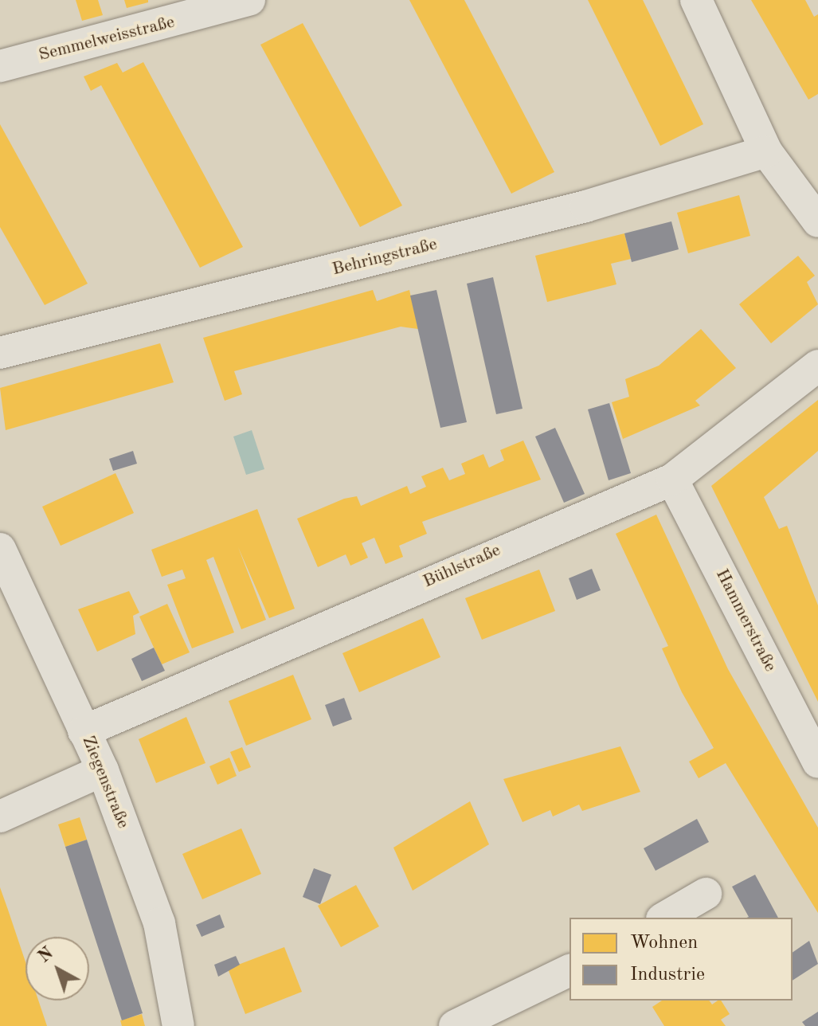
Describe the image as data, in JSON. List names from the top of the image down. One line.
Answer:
{"streets":{"street":["Semmelweisstraße","Behringstraße","Bühlstraße","Hammerstraße","Ziegenstraße"]},"crossings":[["Bühlstraße","Hammerstraße"],["Bühlstraße","Ziegenstraße"]],"legend":["Wohnen","Industrie"],"north":"top left"}
